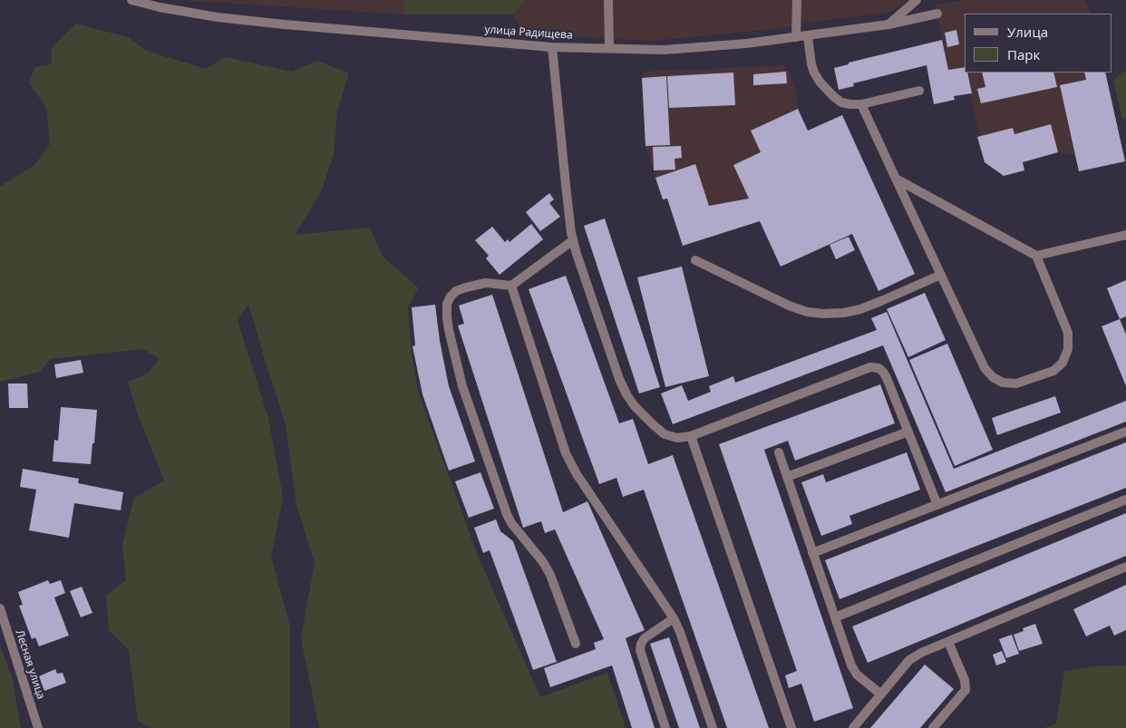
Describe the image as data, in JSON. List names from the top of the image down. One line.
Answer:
{"streets":{"street":["улица Радищева","Лесная улица"]},"legend":["Улица","Парк"]}
